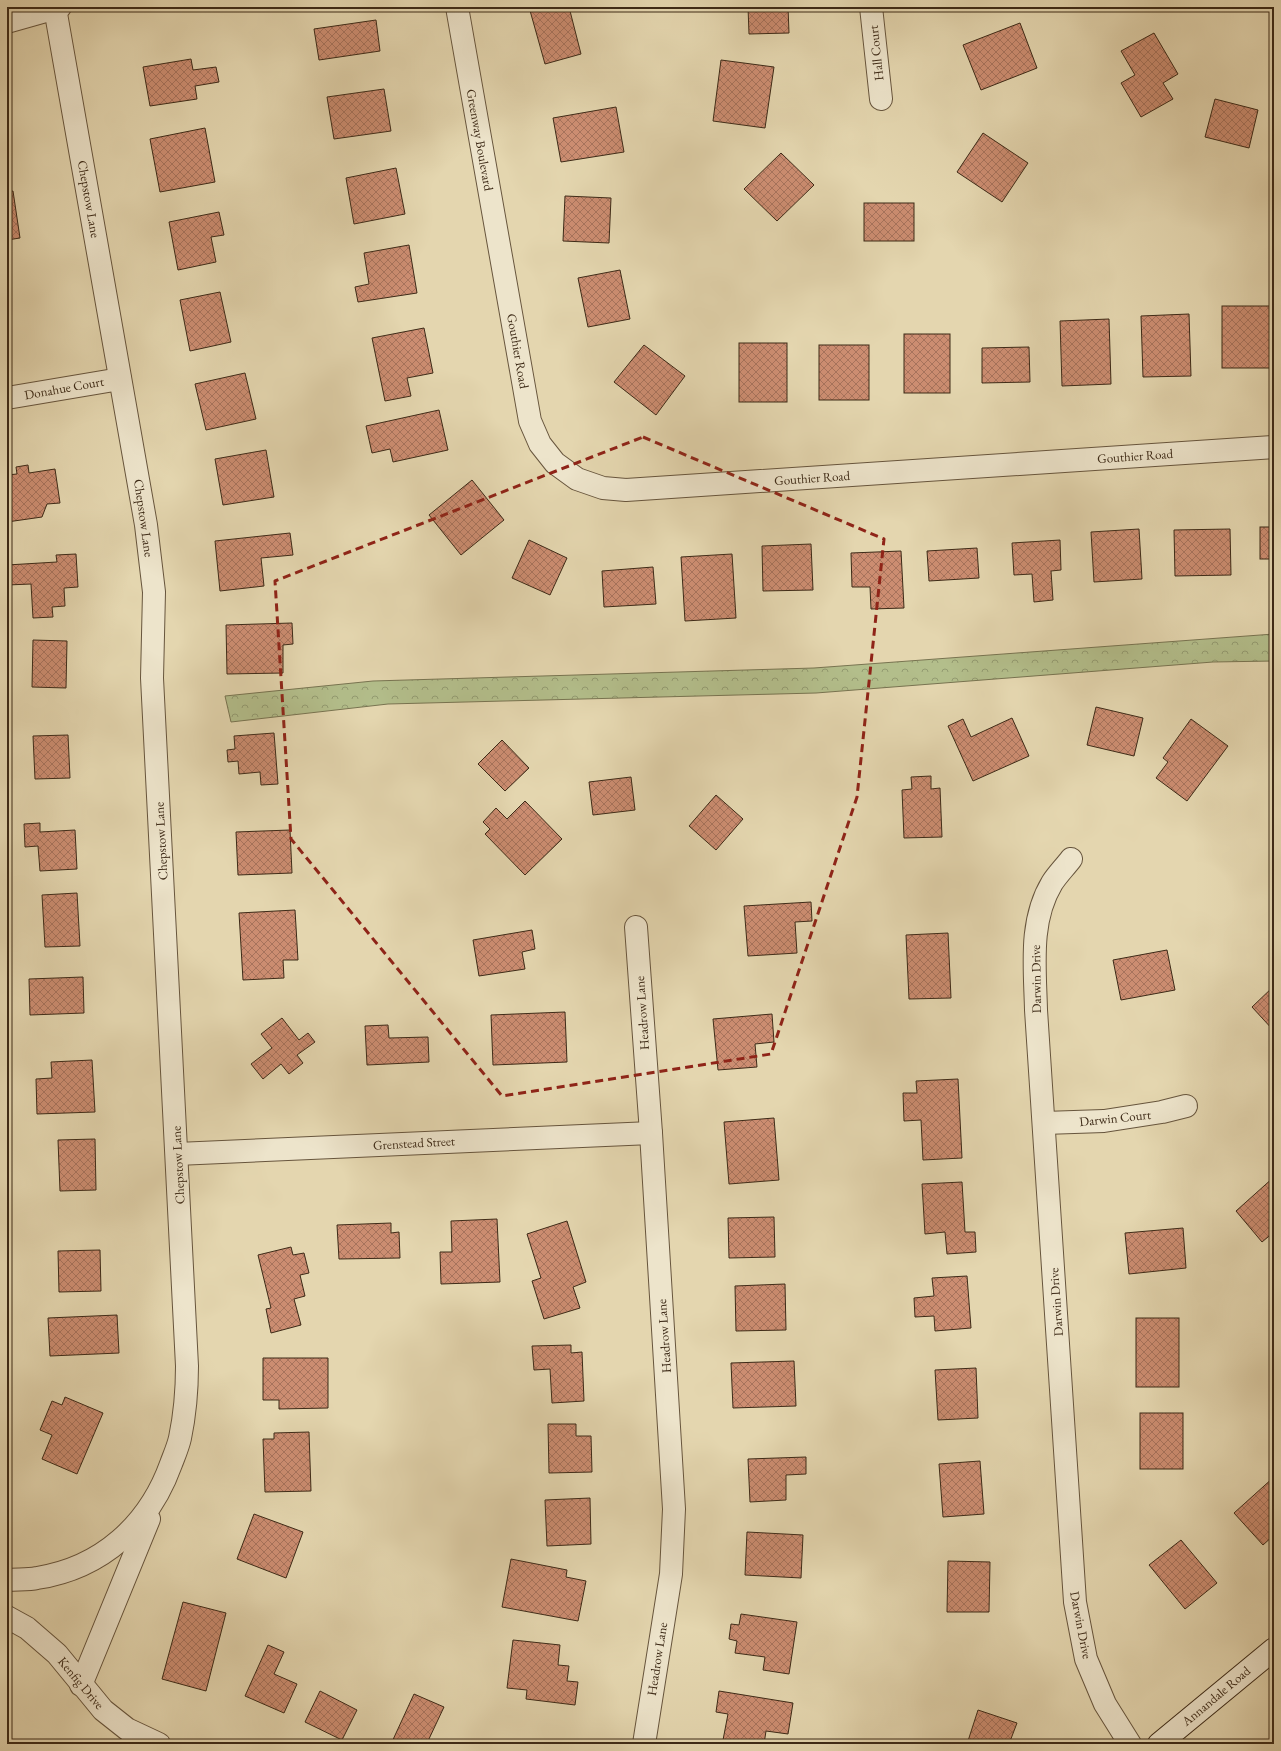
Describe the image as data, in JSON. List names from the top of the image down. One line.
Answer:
{"streets":{"street":["Hall Court","Greenway Boulevard","Chepstow Lane","Gouthier Road","Donahue Court","Darwin Drive","Headrow Lane","Darwin Court","Grenstead Street","Kenfig Drive","Annandale Road"]},"crossings":[["Greenway Boulevard","Gouthier Road"],["Chepstow Lane","Donahue Court"],["Chepstow Lane","Grenstead Street"],["Darwin Drive","Darwin Court"],["Headrow Lane","Grenstead Street"]]}
